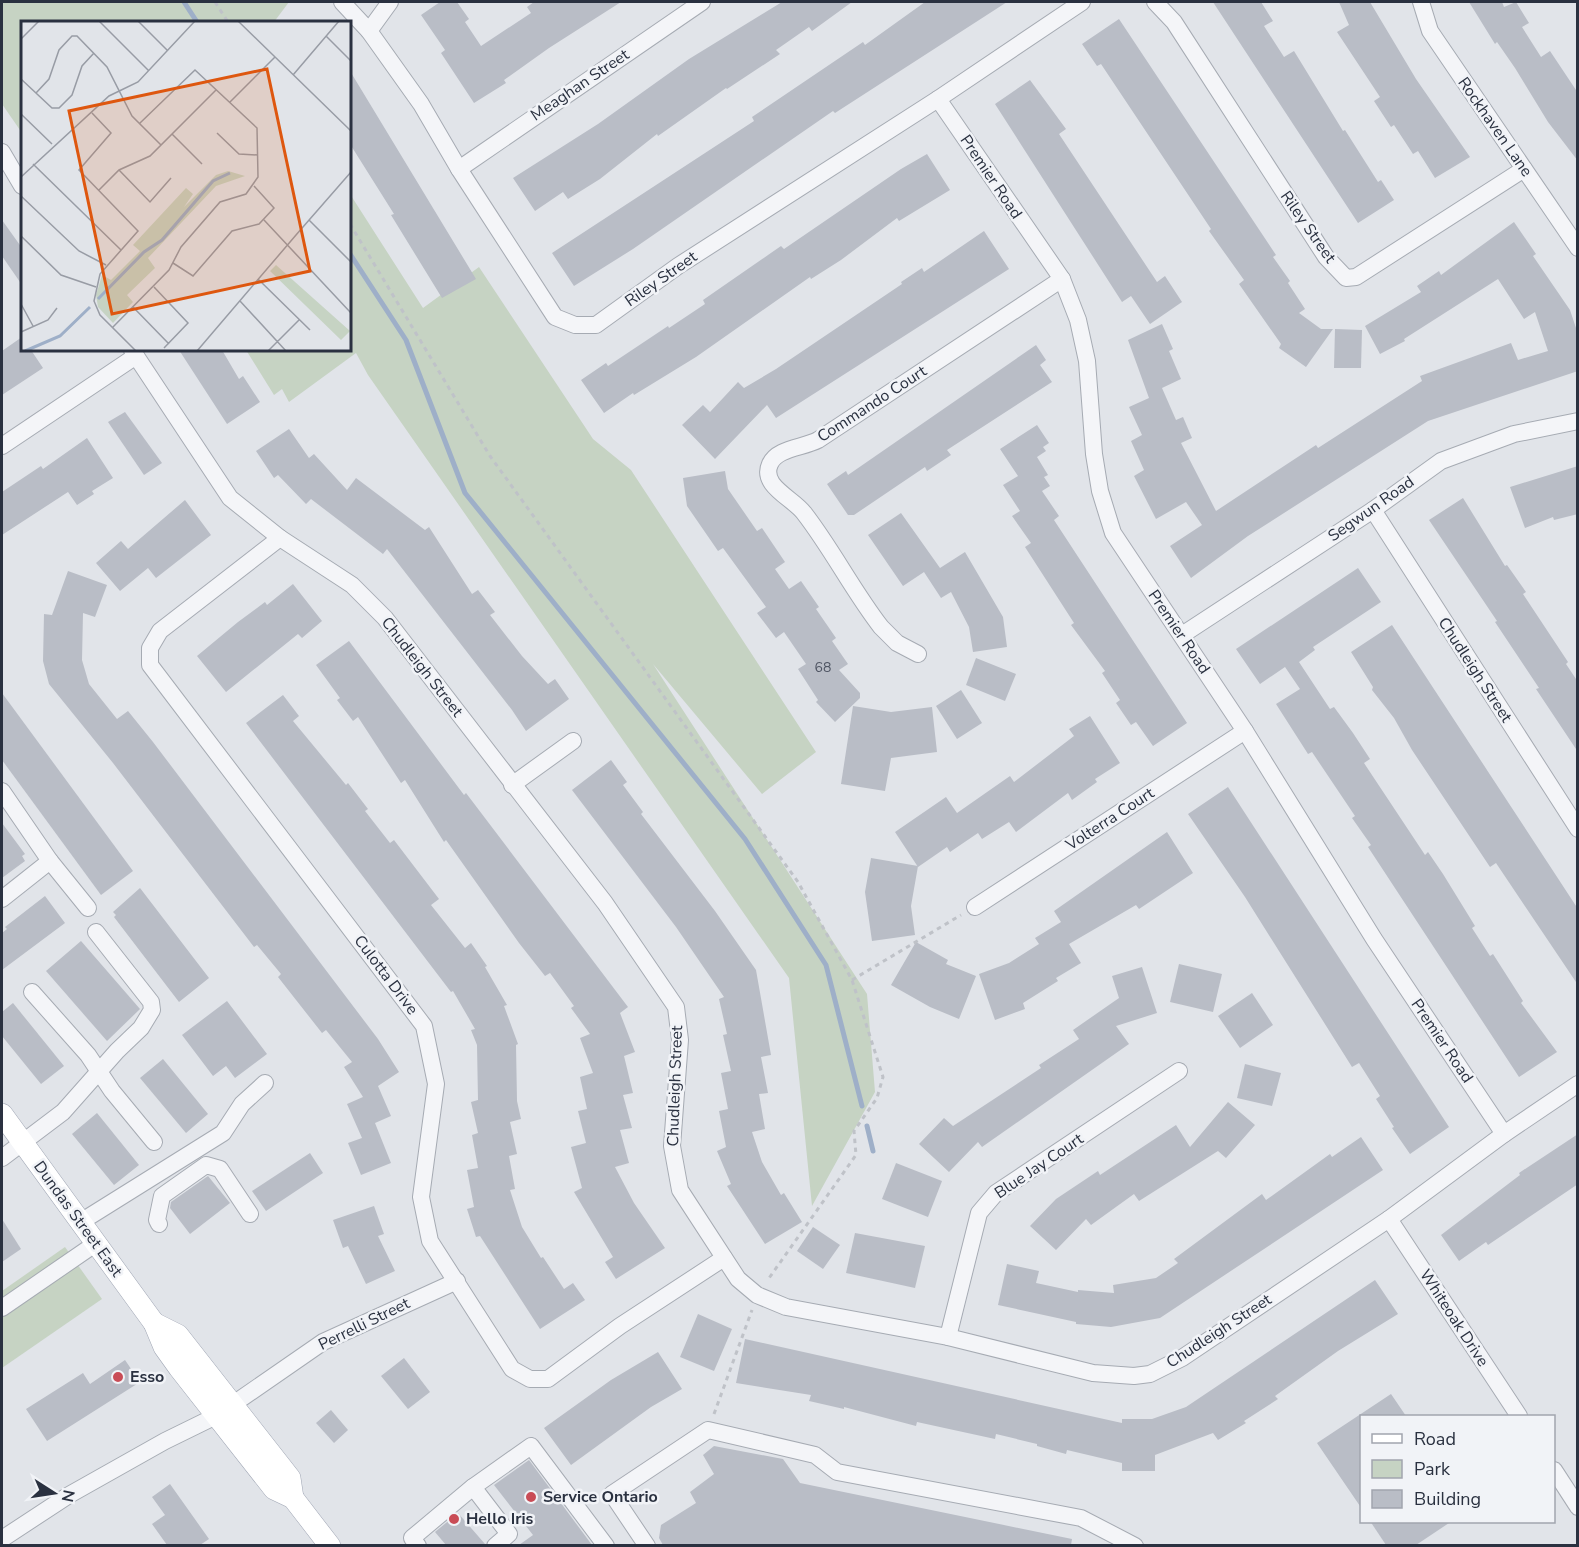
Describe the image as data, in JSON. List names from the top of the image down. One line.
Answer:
{"streets":{"main road":["Dundas Street East"],"street":["Meaghan Street","Rockhaven Lane","Premier Road","Riley Street","Commando Court","Segwun Road","Chudleigh Street","Volterra Court","Culotta Drive","Blue Jay Court","Whiteoak Drive","Perrelli Street"]},"crossings":[["Meaghan Street","Riley Street"],["Rockhaven Lane","Riley Street"],["Premier Road","Riley Street"],["Premier Road","Commando Court"],["Premier Road","Segwun Road"],["Premier Road","Chudleigh Street"],["Premier Road","Volterra Court"],["Segwun Road","Chudleigh Street"],["Chudleigh Street","Culotta Drive"],["Chudleigh Street","Blue Jay Court"],["Chudleigh Street","Whiteoak Drive"],["Culotta Drive","Perrelli Street"],["Dundas Street East","Perrelli Street"]],"places":["Esso","Service Ontario","Hello Iris"],"house_numbers":["68"],"legend":["Road","Park","Building"],"north":"right"}
